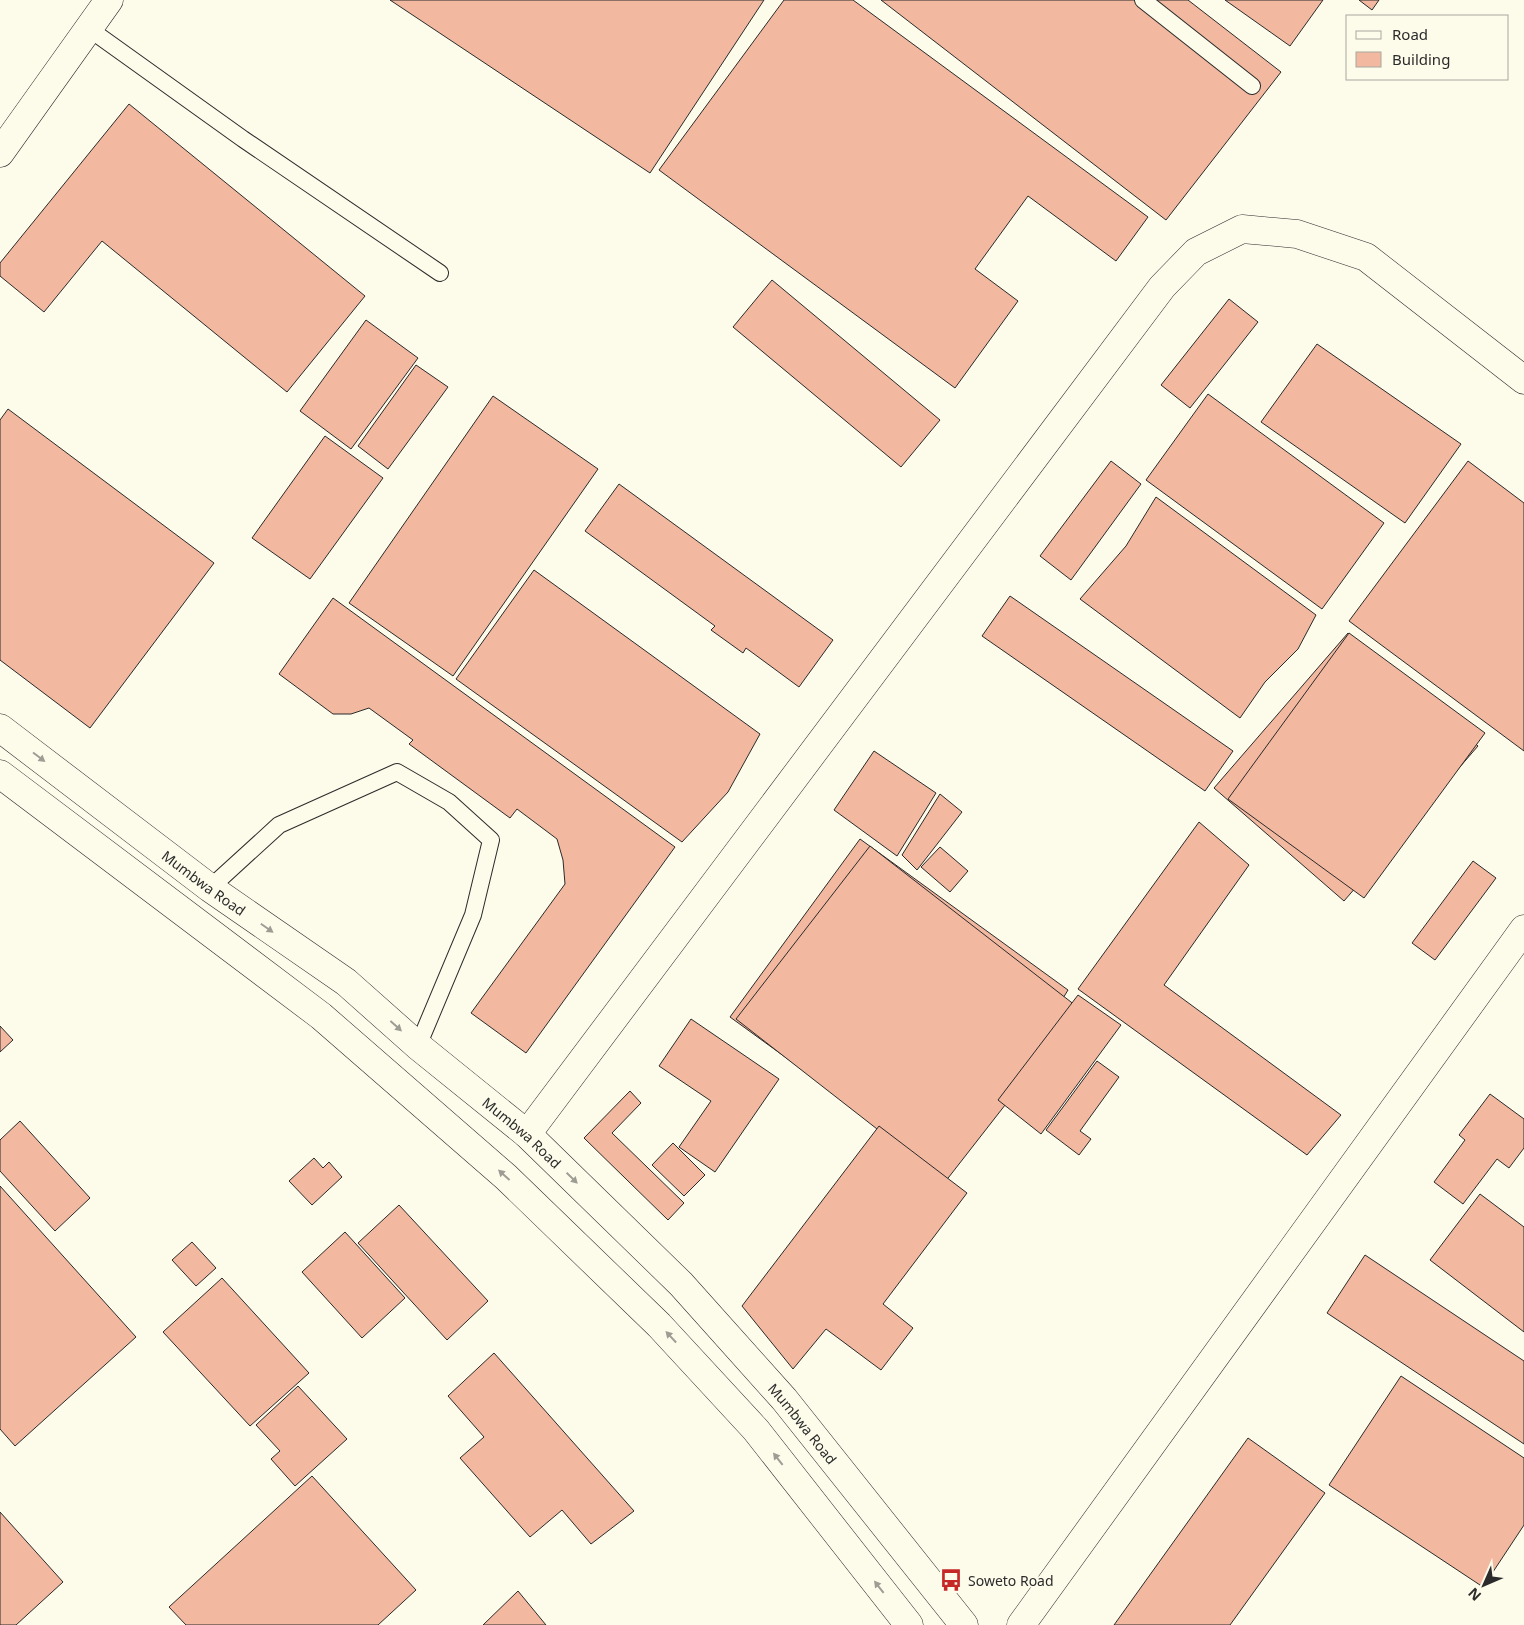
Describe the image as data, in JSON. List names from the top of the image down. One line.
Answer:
{"streets":{"main road":["Mumbwa Road"]},"places":{"bus stop":["Soweto Road"]},"legend":["Road","Building"],"north":"bottom left"}
